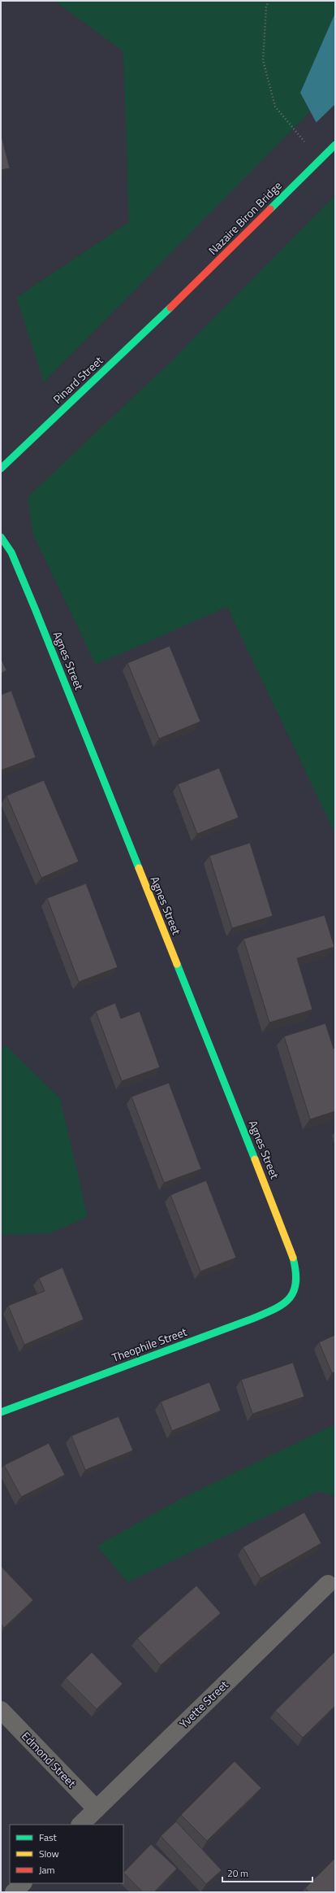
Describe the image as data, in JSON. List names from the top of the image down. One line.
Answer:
{"streets":{"street":["Nazaire Biron Bridge","Pinard Street","Agnes Street","Theophile Street","Yvette Street","Edmond Street"]},"crossings":[["Nazaire Biron Bridge","Pinard Street"],["Agnes Street","Theophile Street"],["Yvette Street","Edmond Street"]],"legend":["Fast","Slow","Jam"],"scale_bar":"20 m"}
